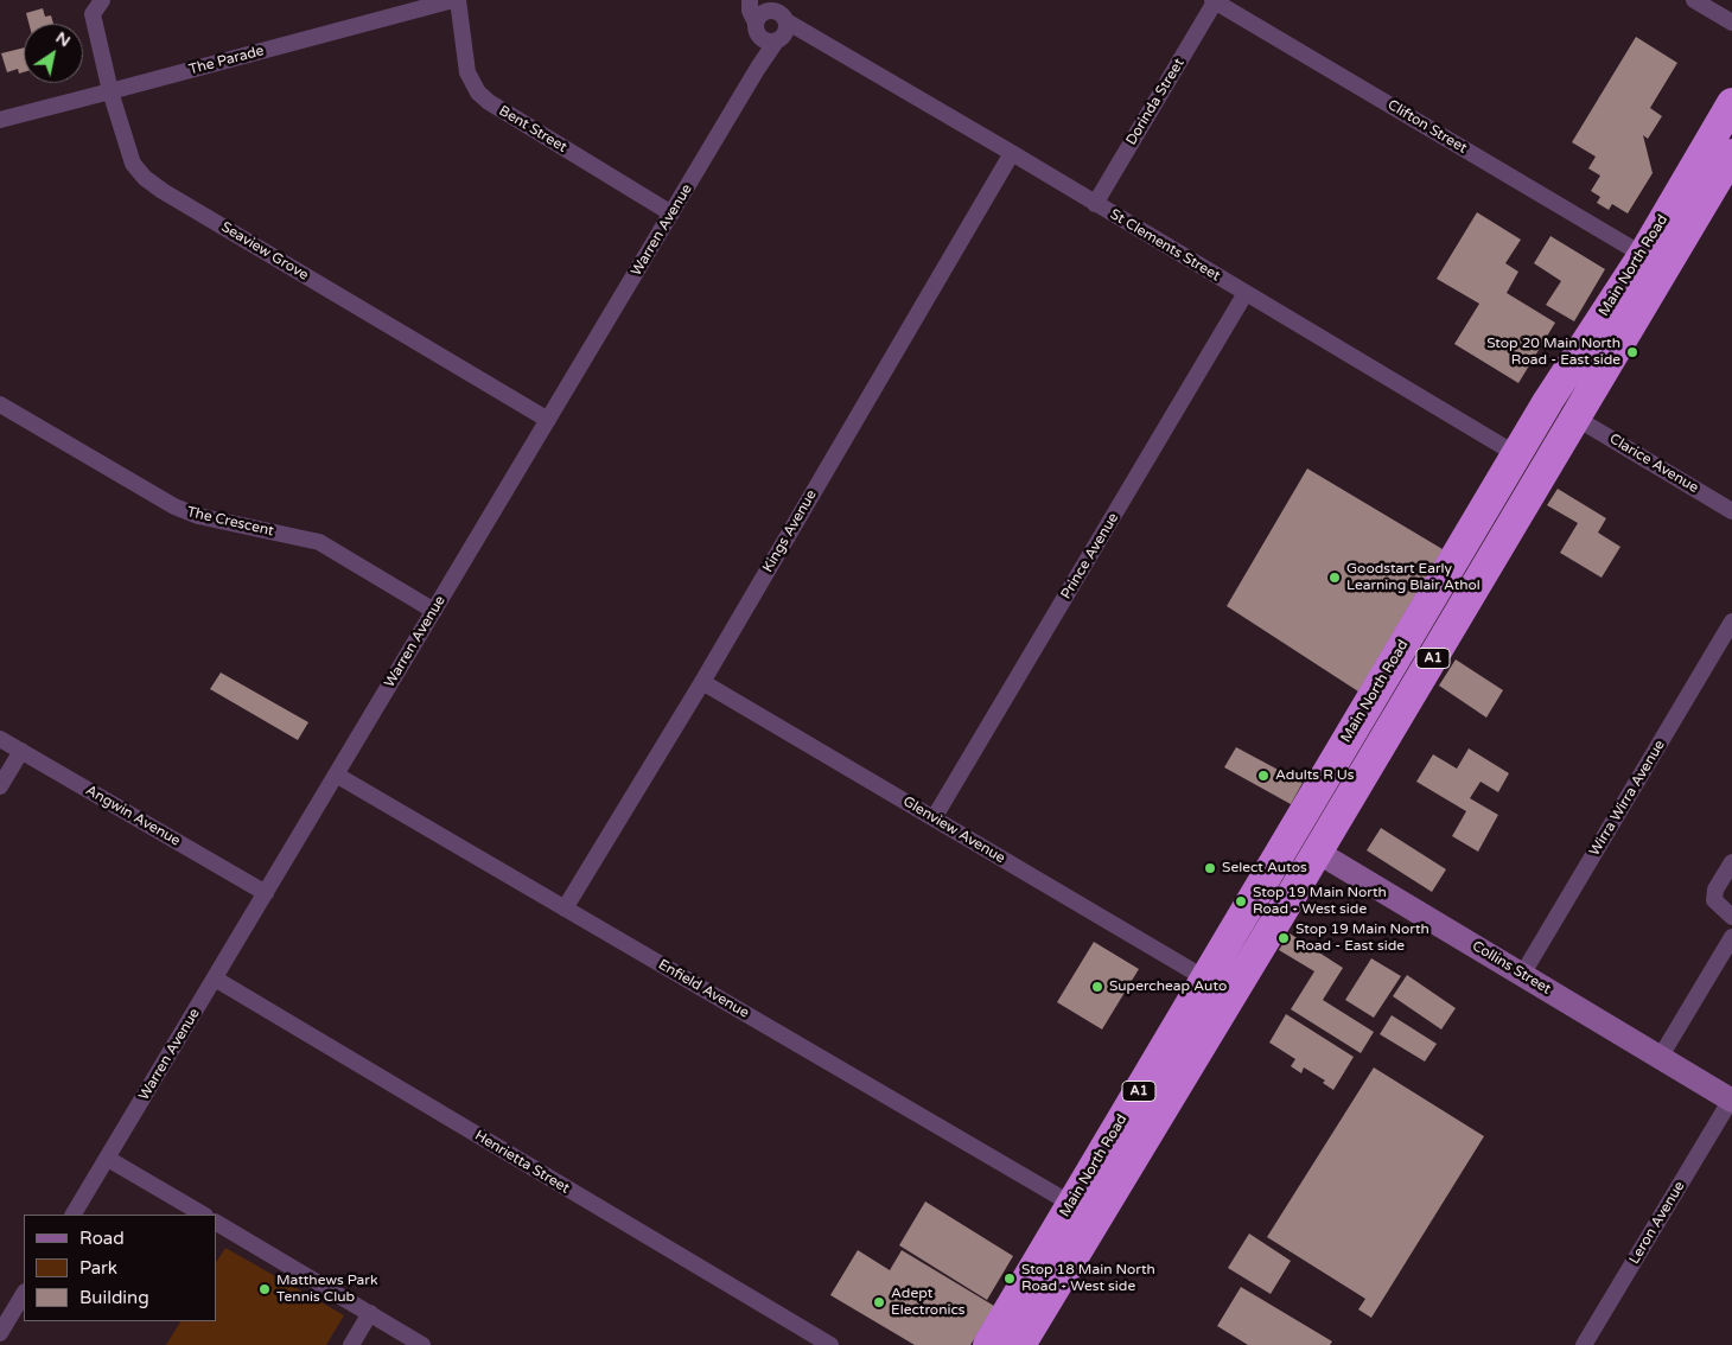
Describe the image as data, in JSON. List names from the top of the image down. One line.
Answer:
{"streets":{"highway":["Main North Road","A1","Collins Street"],"street":["The Parade","Dorinda Street","Clifton Street","Bent Street","Warren Avenue","St Clements Street","Seaview Grove","Clarice Avenue","The Crescent","Kings Avenue","Prince Avenue","Wirra Wirra Avenue","Angwin Avenue","Glenview Avenue","Enfield Avenue","Henrietta Street","Leron Avenue"]},"crossings":[["The Parade","Bent Street"],["The Parade","Seaview Grove"],["Dorinda Street","Clifton Street"],["Dorinda Street","St Clements Street"],["Clifton Street","Main North Road"],["Bent Street","Warren Avenue"],["Warren Avenue","St Clements Street"],["Warren Avenue","Seaview Grove"],["Warren Avenue","The Crescent"],["Warren Avenue","Angwin Avenue"],["Warren Avenue","Enfield Avenue"],["Warren Avenue","Henrietta Street"],["St Clements Street","Main North Road"],["St Clements Street","Kings Avenue"],["St Clements Street","Prince Avenue"],["Main North Road","Clarice Avenue"],["Main North Road","Glenview Avenue"],["Main North Road","Collins Street"],["Main North Road","Enfield Avenue"],["Kings Avenue","Glenview Avenue"],["Kings Avenue","Enfield Avenue"],["Prince Avenue","Glenview Avenue"],["Wirra Wirra Avenue","Collins Street"],["Collins Street","Leron Avenue"]],"places":["Stop 20 Main North Road - East side","Goodstart Early Learning Blair Athol","Adults R Us","Select Autos","Stop 19 Main North Road - West side","Stop 19 Main North Road - East side","Supercheap Auto","Stop 18 Main North Road - West side","Matthews Park Tennis Club","Adept Electronics"],"legend":["Road","Park","Building"],"north":"top right"}
